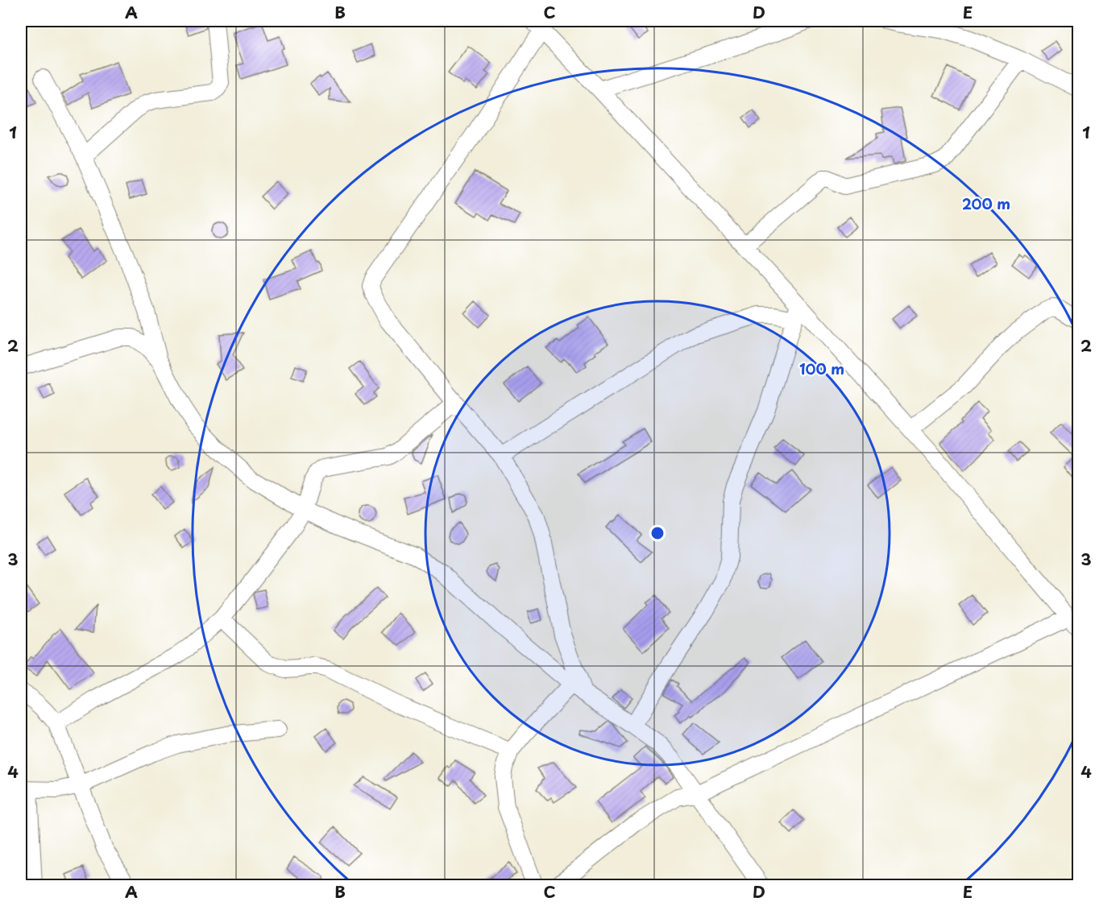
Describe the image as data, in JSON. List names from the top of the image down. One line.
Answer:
{"grid":{"columns":["A","B","C","D","E"],"rows":["1","2","3","4"]},"rings":["200 m","100 m"]}
